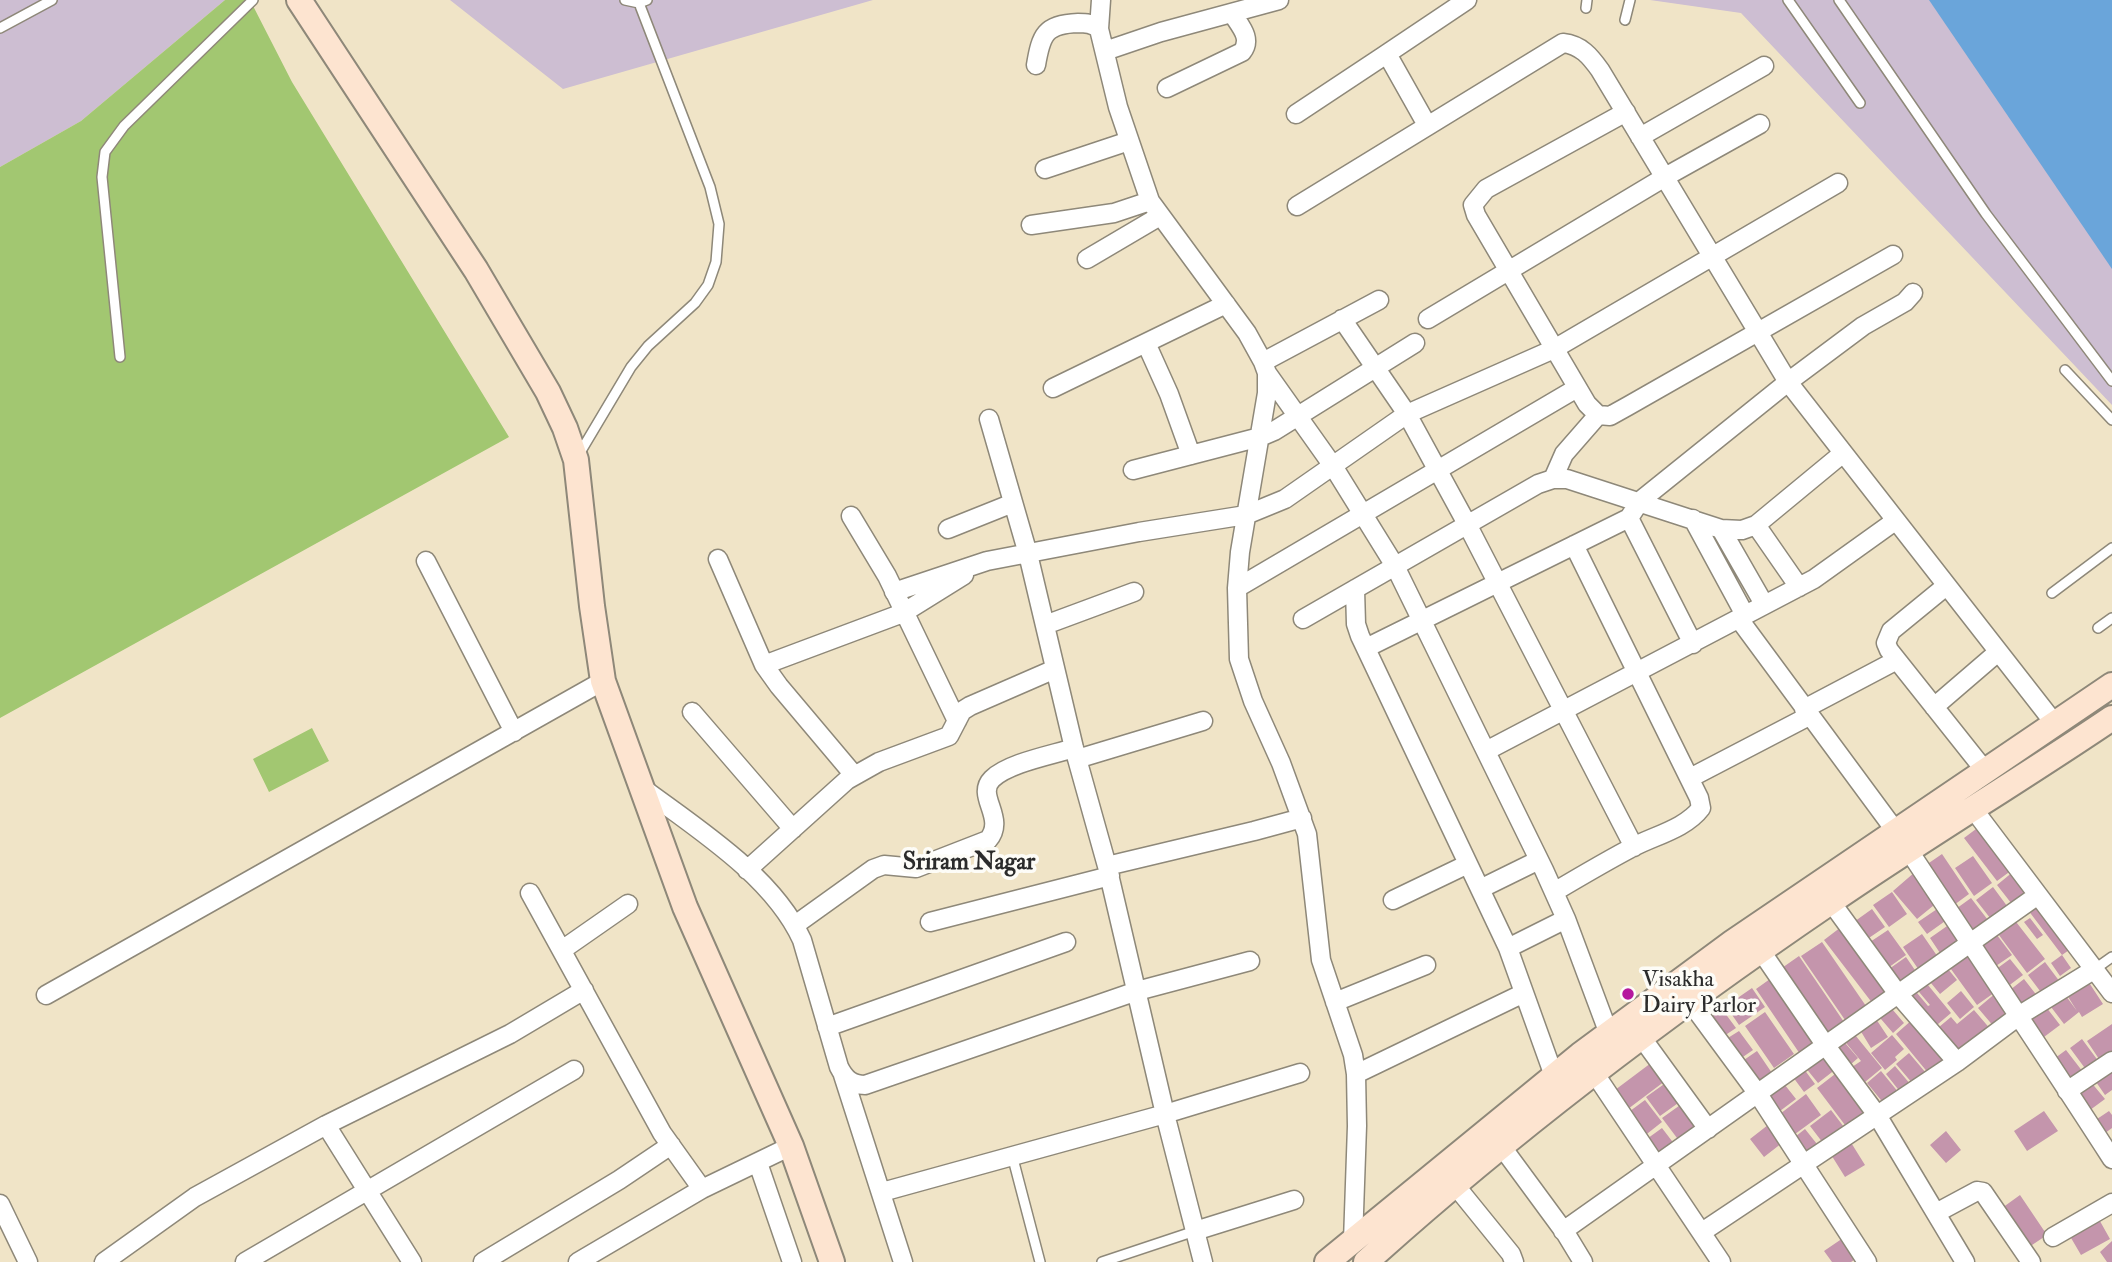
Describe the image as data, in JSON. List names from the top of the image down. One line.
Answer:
{"districts":["Sriram Nagar"],"places":["Visakha Dairy Parlor"]}
